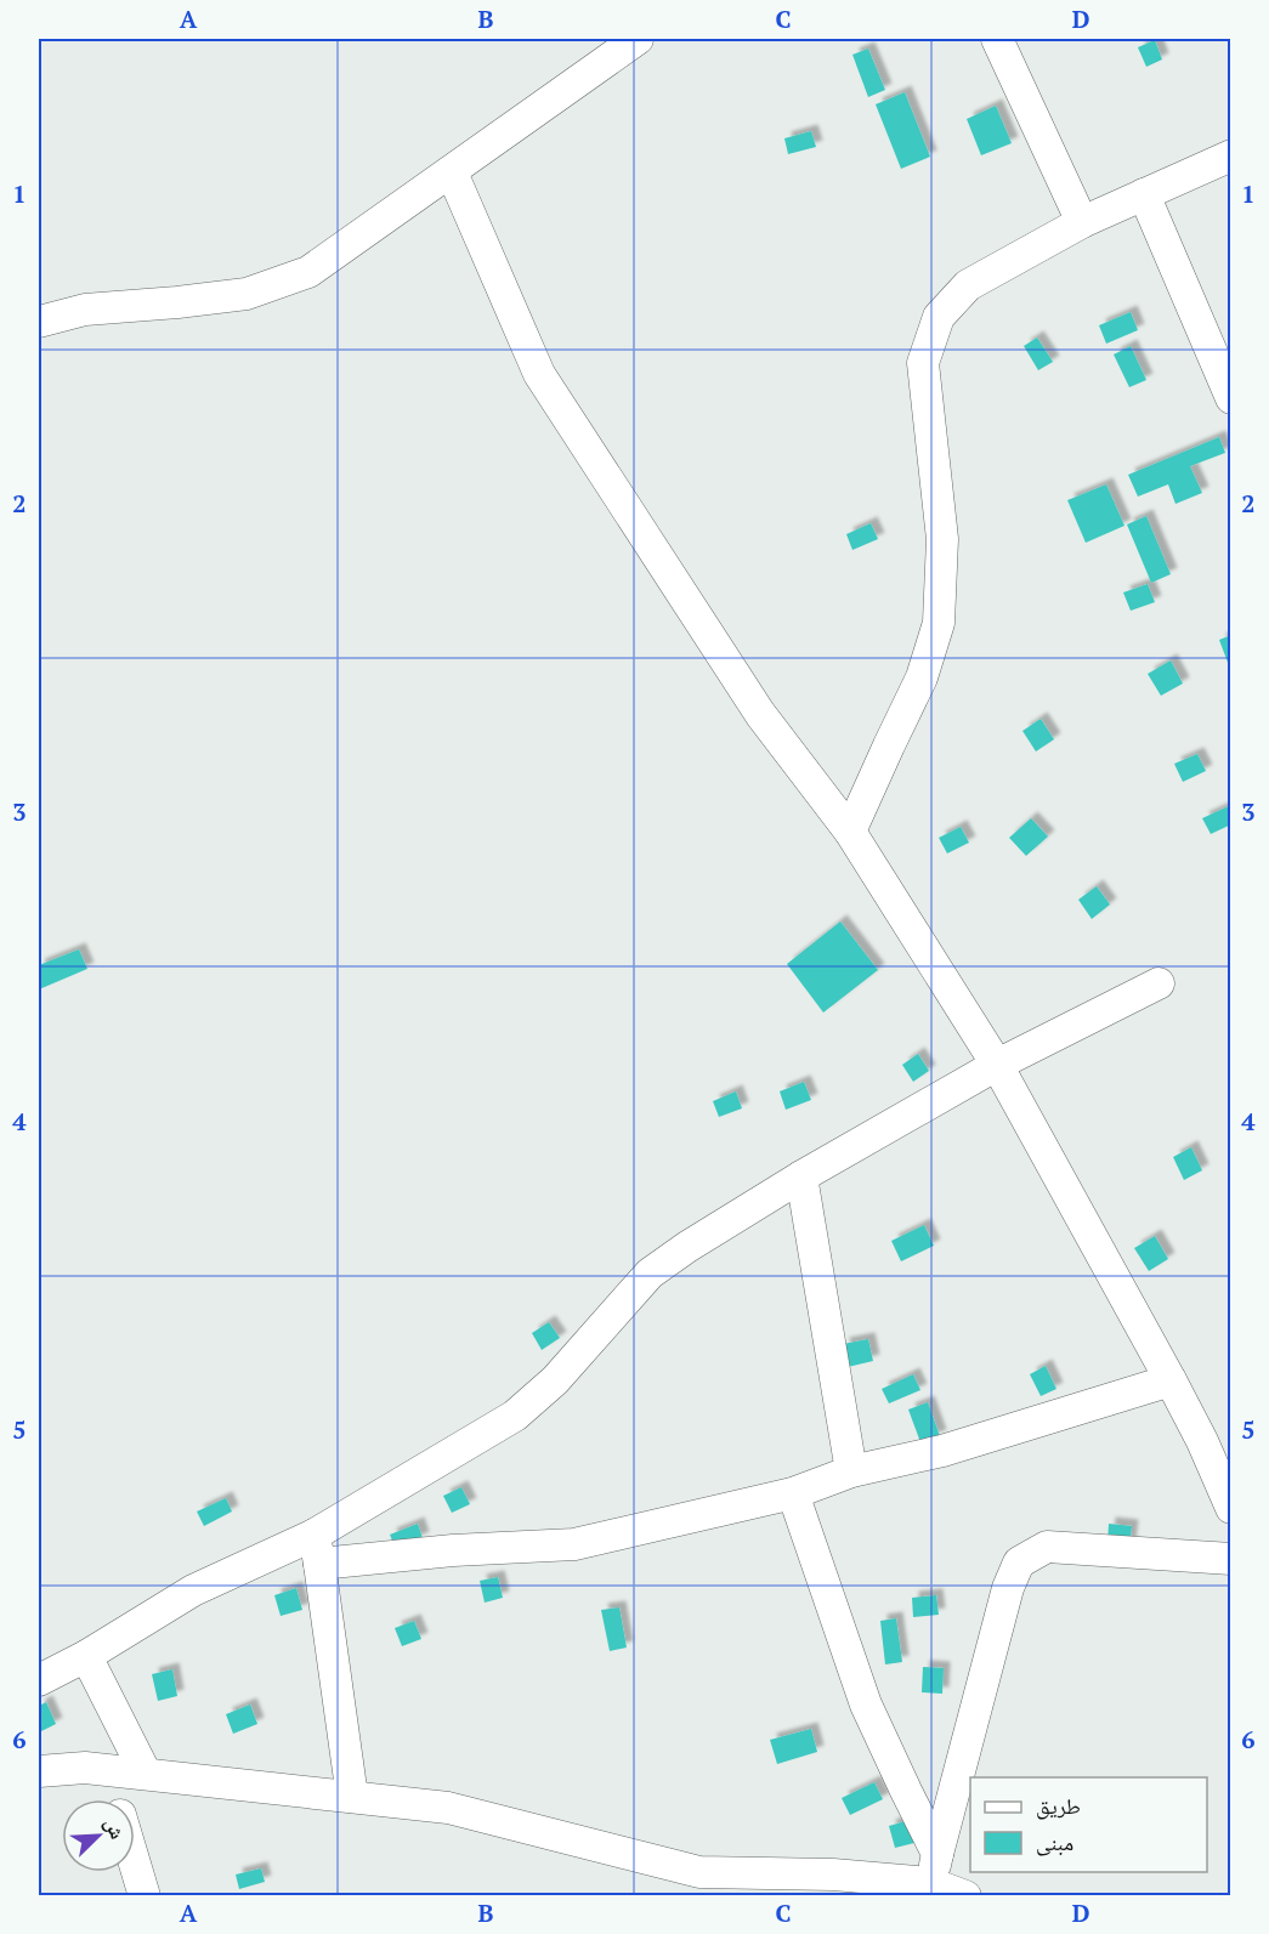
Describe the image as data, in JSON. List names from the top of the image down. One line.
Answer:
{"legend":["طريق","مبنى"],"north":"top right","grid":{"columns":["A","B","C","D"],"rows":["1","2","3","4","5","6"]}}
